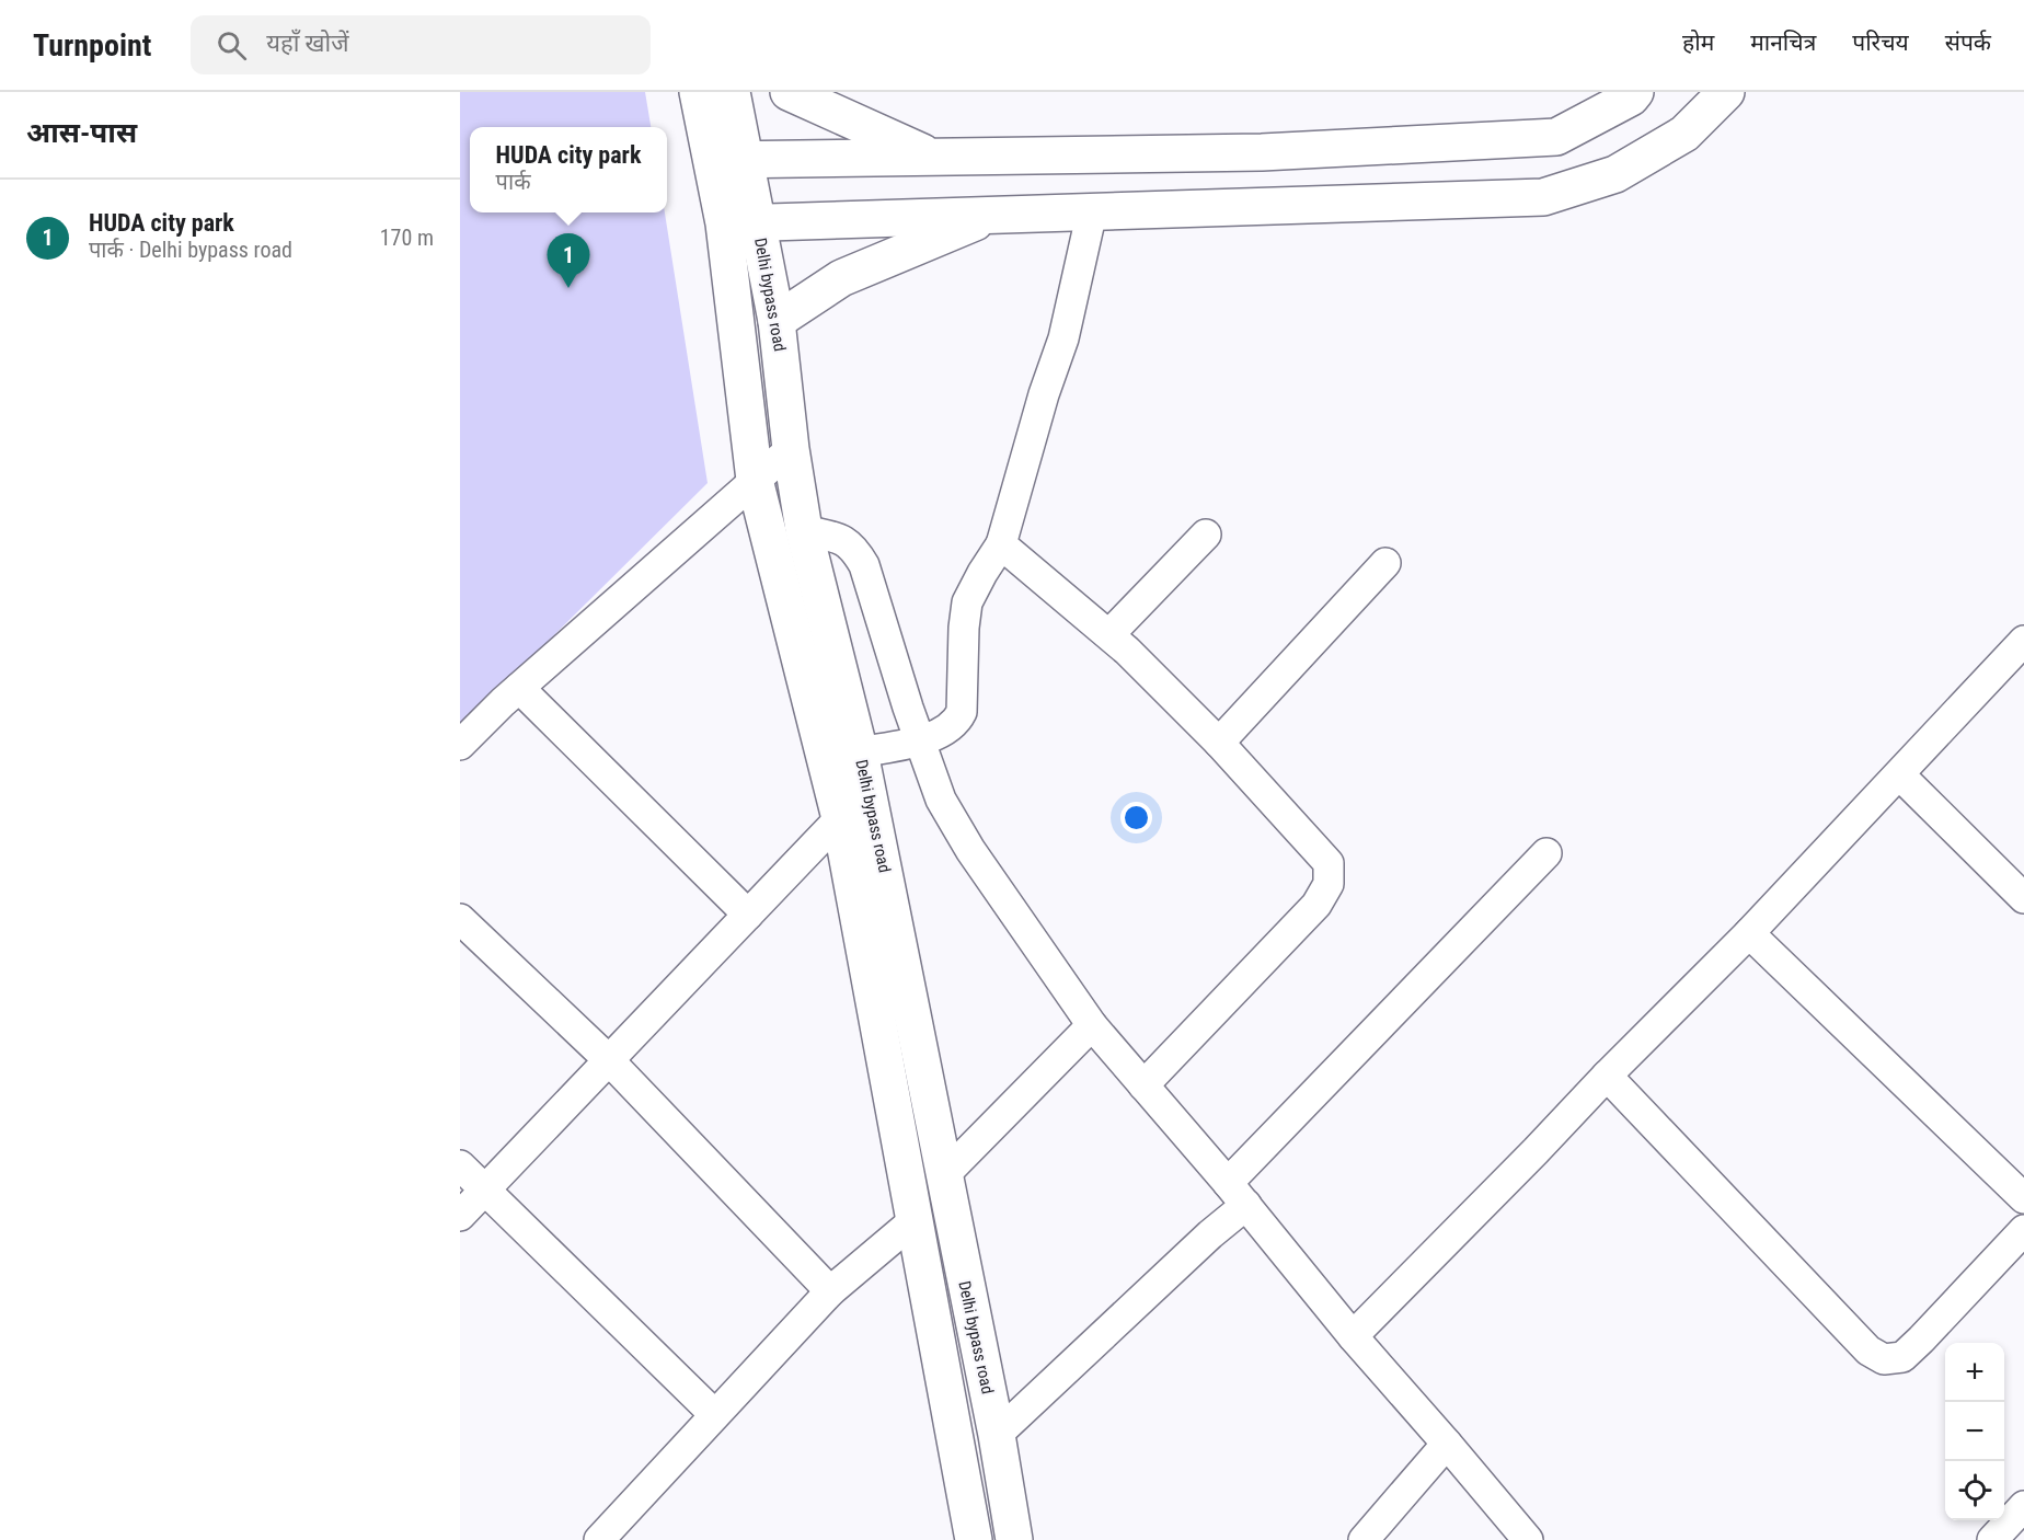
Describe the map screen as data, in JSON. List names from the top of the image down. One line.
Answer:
{"streets":{"main road":["Delhi bypass road"]},"page":{"header":"Turnpoint","search":"यहाँ खोजें","nav":["होम","मानचित्र","परिचय","संपर्क"],"heading":"आस-पास","popup":["HUDA city park","पार्क"],"list":[{"mark":"1","name":"HUDA city park","note":"पार्क · Delhi bypass road","value":"170 m"}],"pins":"1","map_buttons":["+","−"]}}
